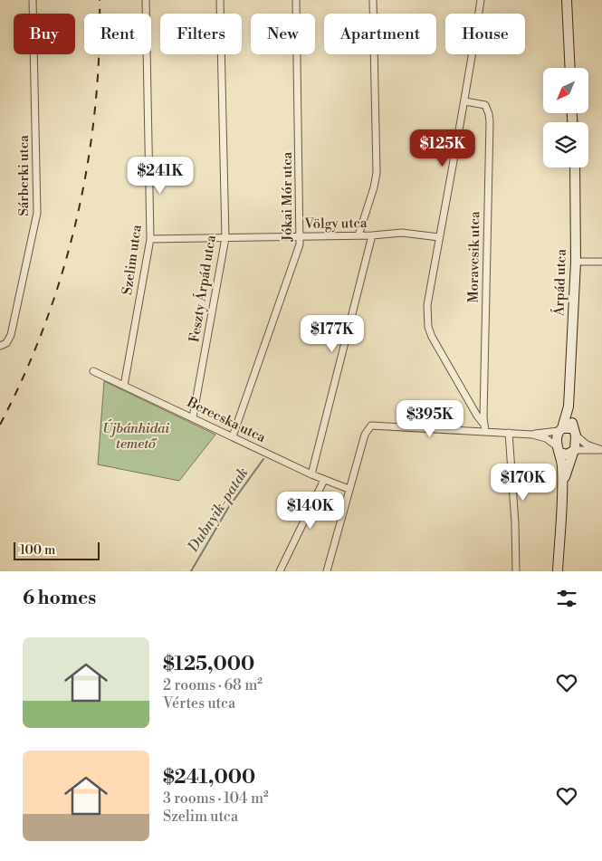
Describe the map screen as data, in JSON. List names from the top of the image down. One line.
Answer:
{"streets":{"street":["Sárberki utca","Jókai Mór utca","Völgy utca","Moravcsik utca","Szelim utca","Árpád utca","Feszty Árpád utca","Berecska utca"]},"crossings":[["Jókai Mór utca","Völgy utca"],["Jókai Mór utca","Berecska utca"],["Völgy utca","Szelim utca"],["Völgy utca","Feszty Árpád utca"],["Szelim utca","Berecska utca"],["Feszty Árpád utca","Berecska utca"]],"water":["Dubnyik-patak"],"parks":["Újbánhidai temető"],"scale_bar":"100 m","north":"bottom left","page":{"chip":["Buy","Rent","Filters","New","Apartment","House"],"price":["$125K","$241K","$177K","$395K","$170K","$140K"],"scale":"100 m","heading":"6 homes","list":[{"name":"$125,000","note":"2 rooms · 68 m² · Vértes utca"},{"name":"$241,000","note":"3 rooms · 104 m² · Szelim utca"}]}}
